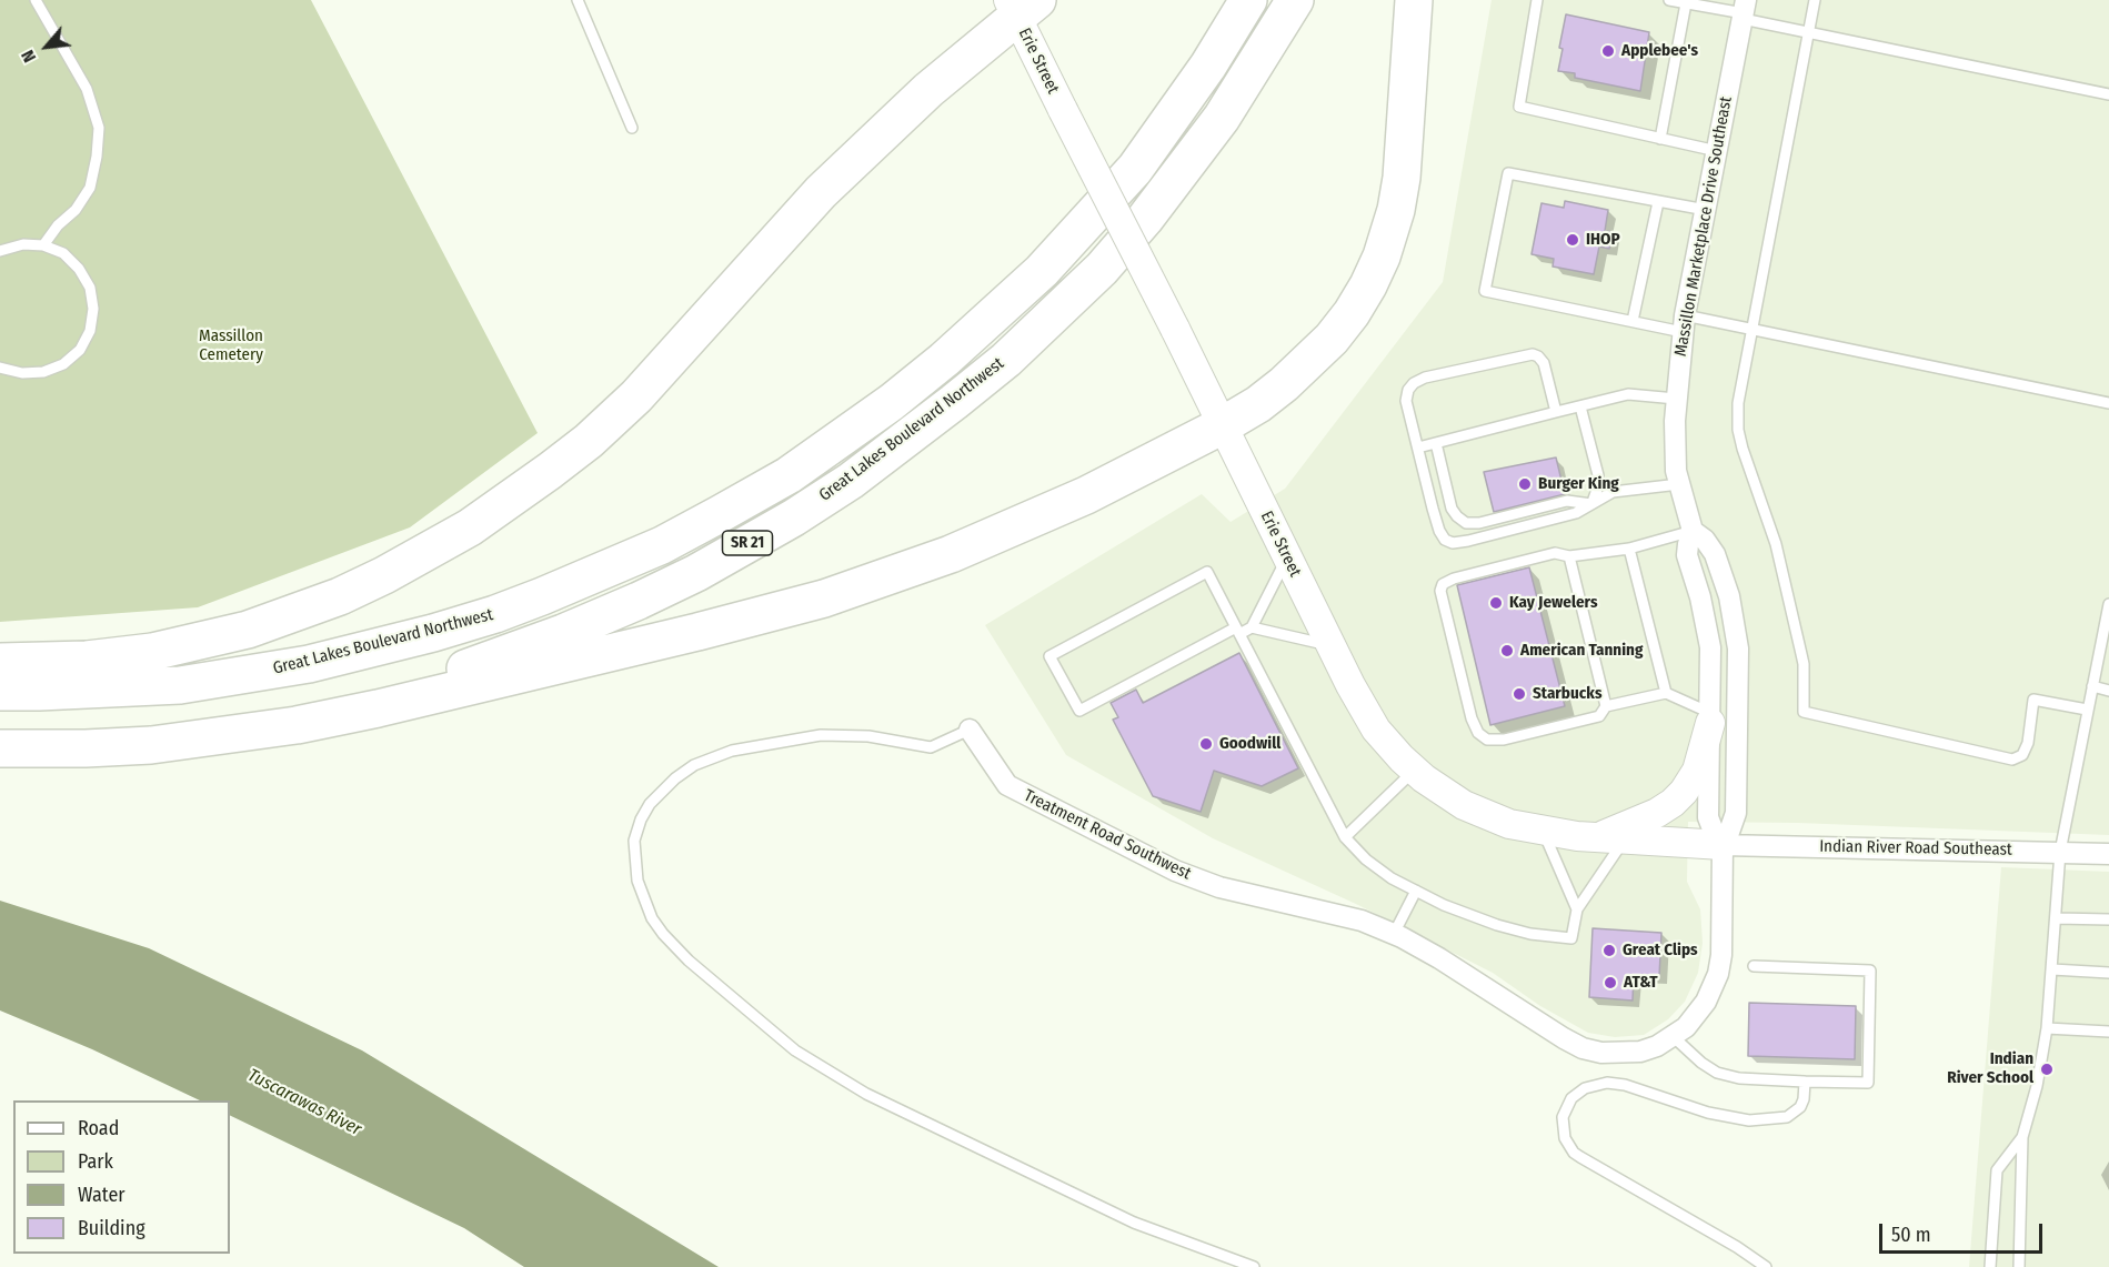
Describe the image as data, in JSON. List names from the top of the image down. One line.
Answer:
{"streets":{"highway":["Great Lakes Boulevard Northwest","SR 21"],"street":["Erie Street","Massillon Marketplace Drive Southeast","Treatment Road Southwest","Indian River Road Southeast"]},"crossings":[["Erie Street","Massillon Marketplace Drive Southeast"],["Erie Street","Treatment Road Southwest"],["Erie Street","Indian River Road Southeast"],["Massillon Marketplace Drive Southeast","Treatment Road Southwest"],["Massillon Marketplace Drive Southeast","Indian River Road Southeast"],["Treatment Road Southwest","Indian River Road Southeast"]],"water":["Tuscarawas River"],"parks":["Massillon Cemetery"],"places":["Applebee's","IHOP","Burger King","Kay Jewelers","American Tanning","Starbucks","Goodwill","Great Clips","AT&T","Indian River School"],"legend":["Road","Park","Water","Building"],"scale_bar":"50 m","north":"bottom left"}
